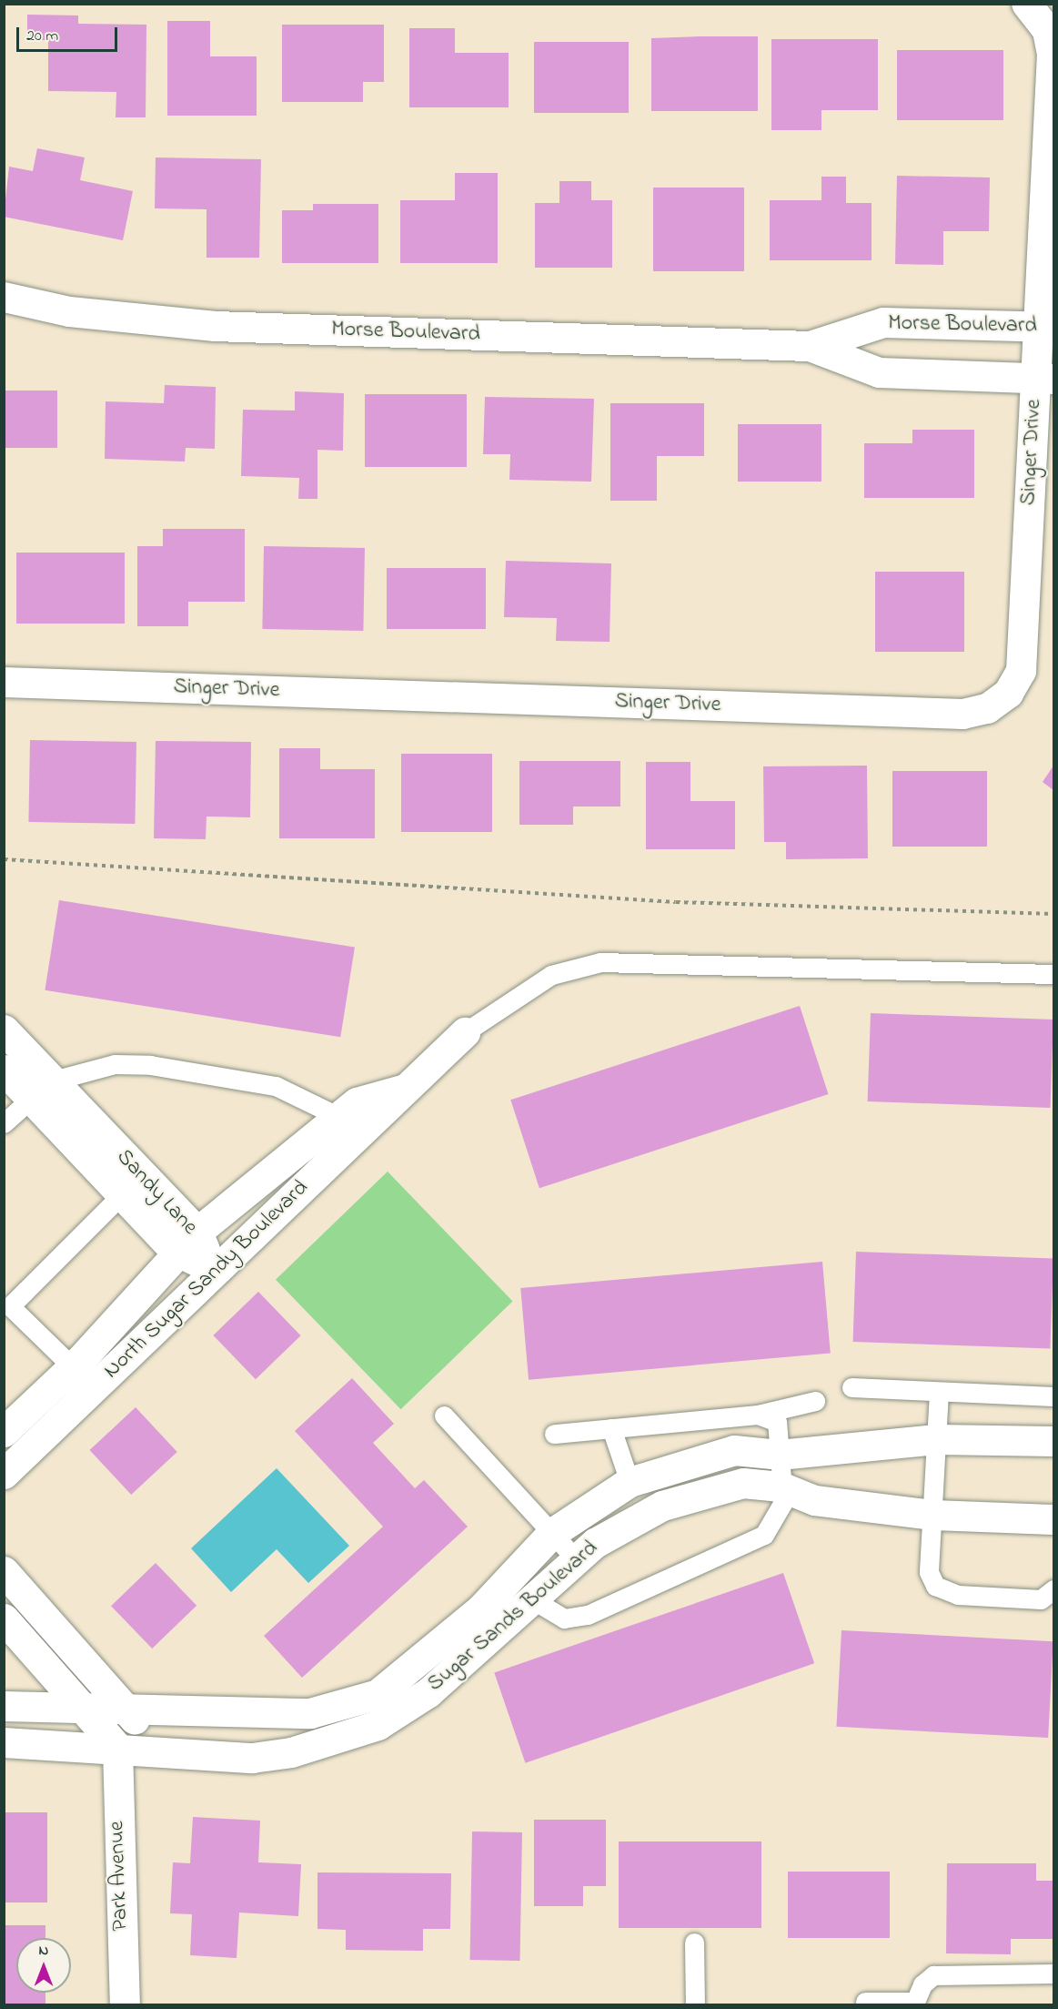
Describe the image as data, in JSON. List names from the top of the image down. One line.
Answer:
{"streets":{"street":["Morse Boulevard","Singer Drive","Sandy Lane","North Sugar Sandy Boulevard","Sugar Sands Boulevard","Park Avenue"]},"crossings":[["Morse Boulevard","Singer Drive"],["Sandy Lane","North Sugar Sandy Boulevard"],["Sugar Sands Boulevard","Park Avenue"]],"scale_bar":"20 m","north":"top"}
